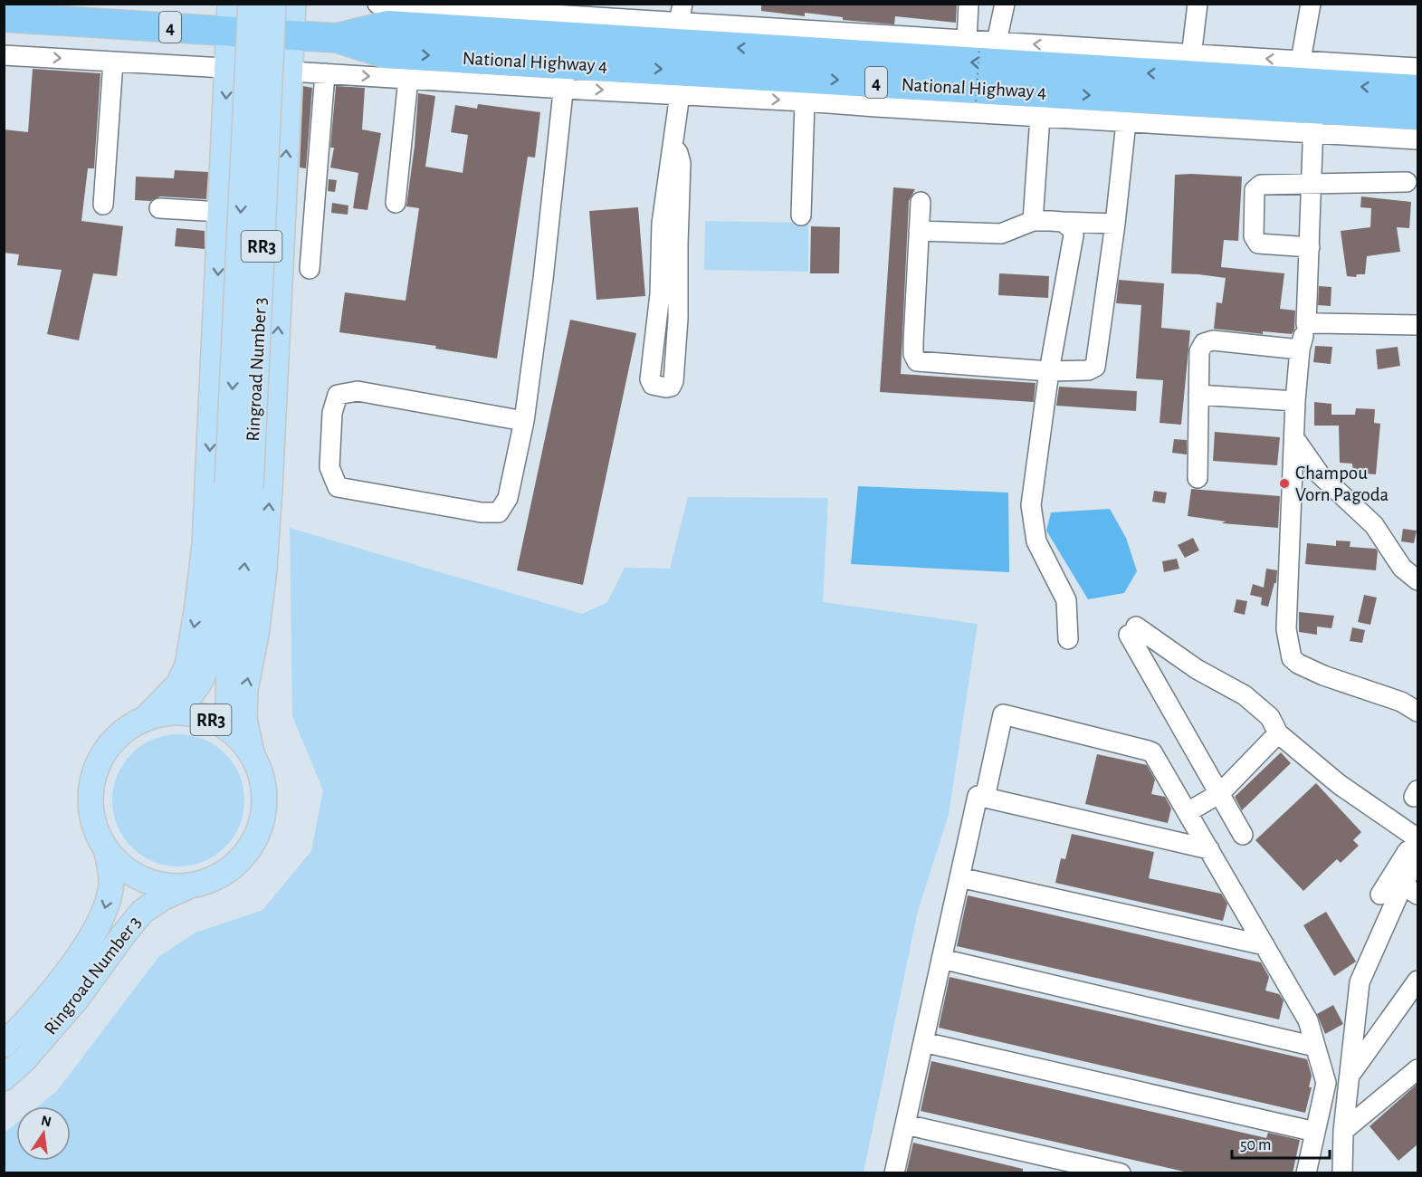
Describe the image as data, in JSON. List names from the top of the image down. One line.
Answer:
{"streets":{"highway":["4","National Highway 4"],"main road":["RR3","Ringroad Number 3"]},"crossings":[["RR3","Ringroad Number 3"]],"places":["Champou Vorn Pagoda"],"scale_bar":"50 m","north":"top"}
